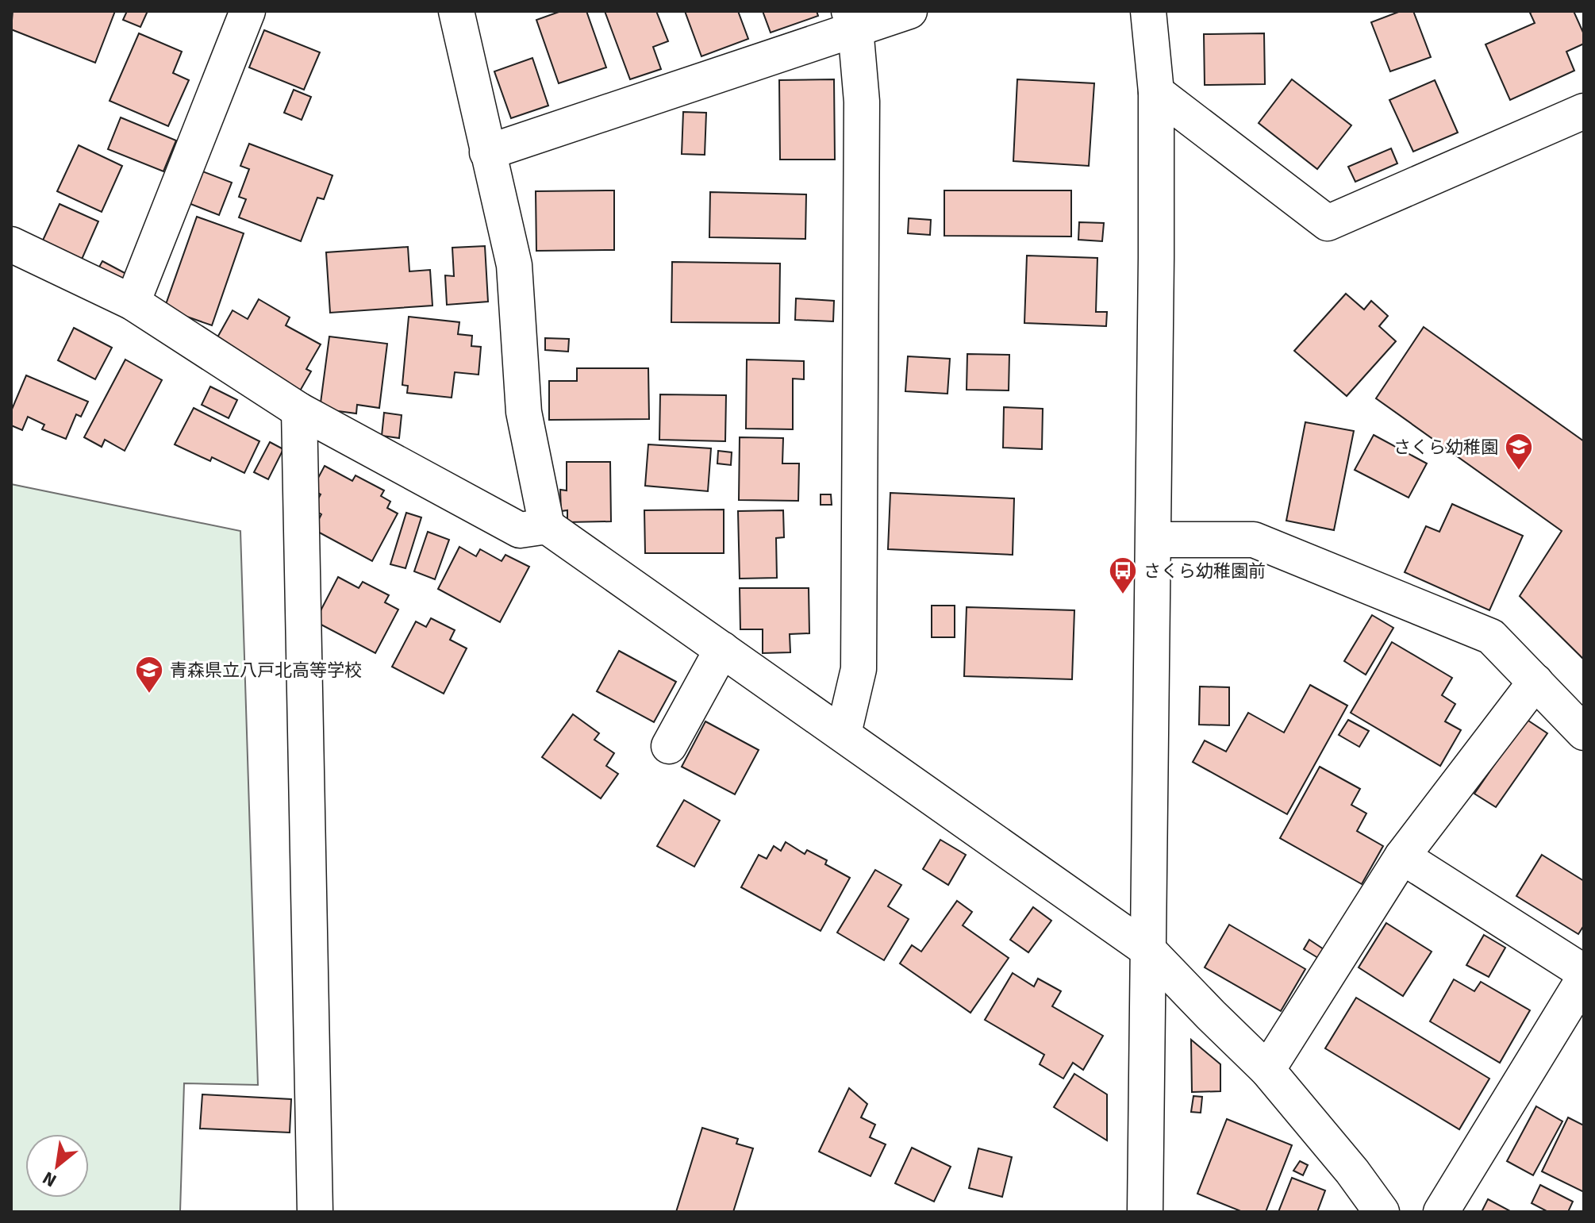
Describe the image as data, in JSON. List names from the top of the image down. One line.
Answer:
{"places":{"school or university":["さくら幼稚園","青森県立八戸北高等学校"],"bus stop":["さくら幼稚園前"]},"north":"bottom left"}
